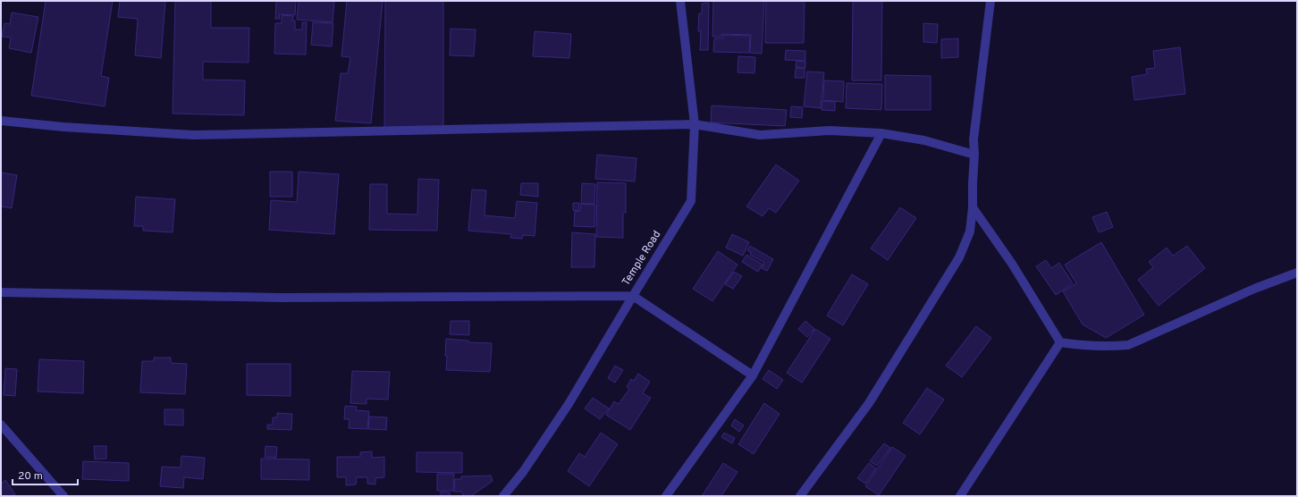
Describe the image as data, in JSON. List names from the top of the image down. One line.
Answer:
{"streets":{"street":["Temple Road"]},"scale_bar":"20 m"}
